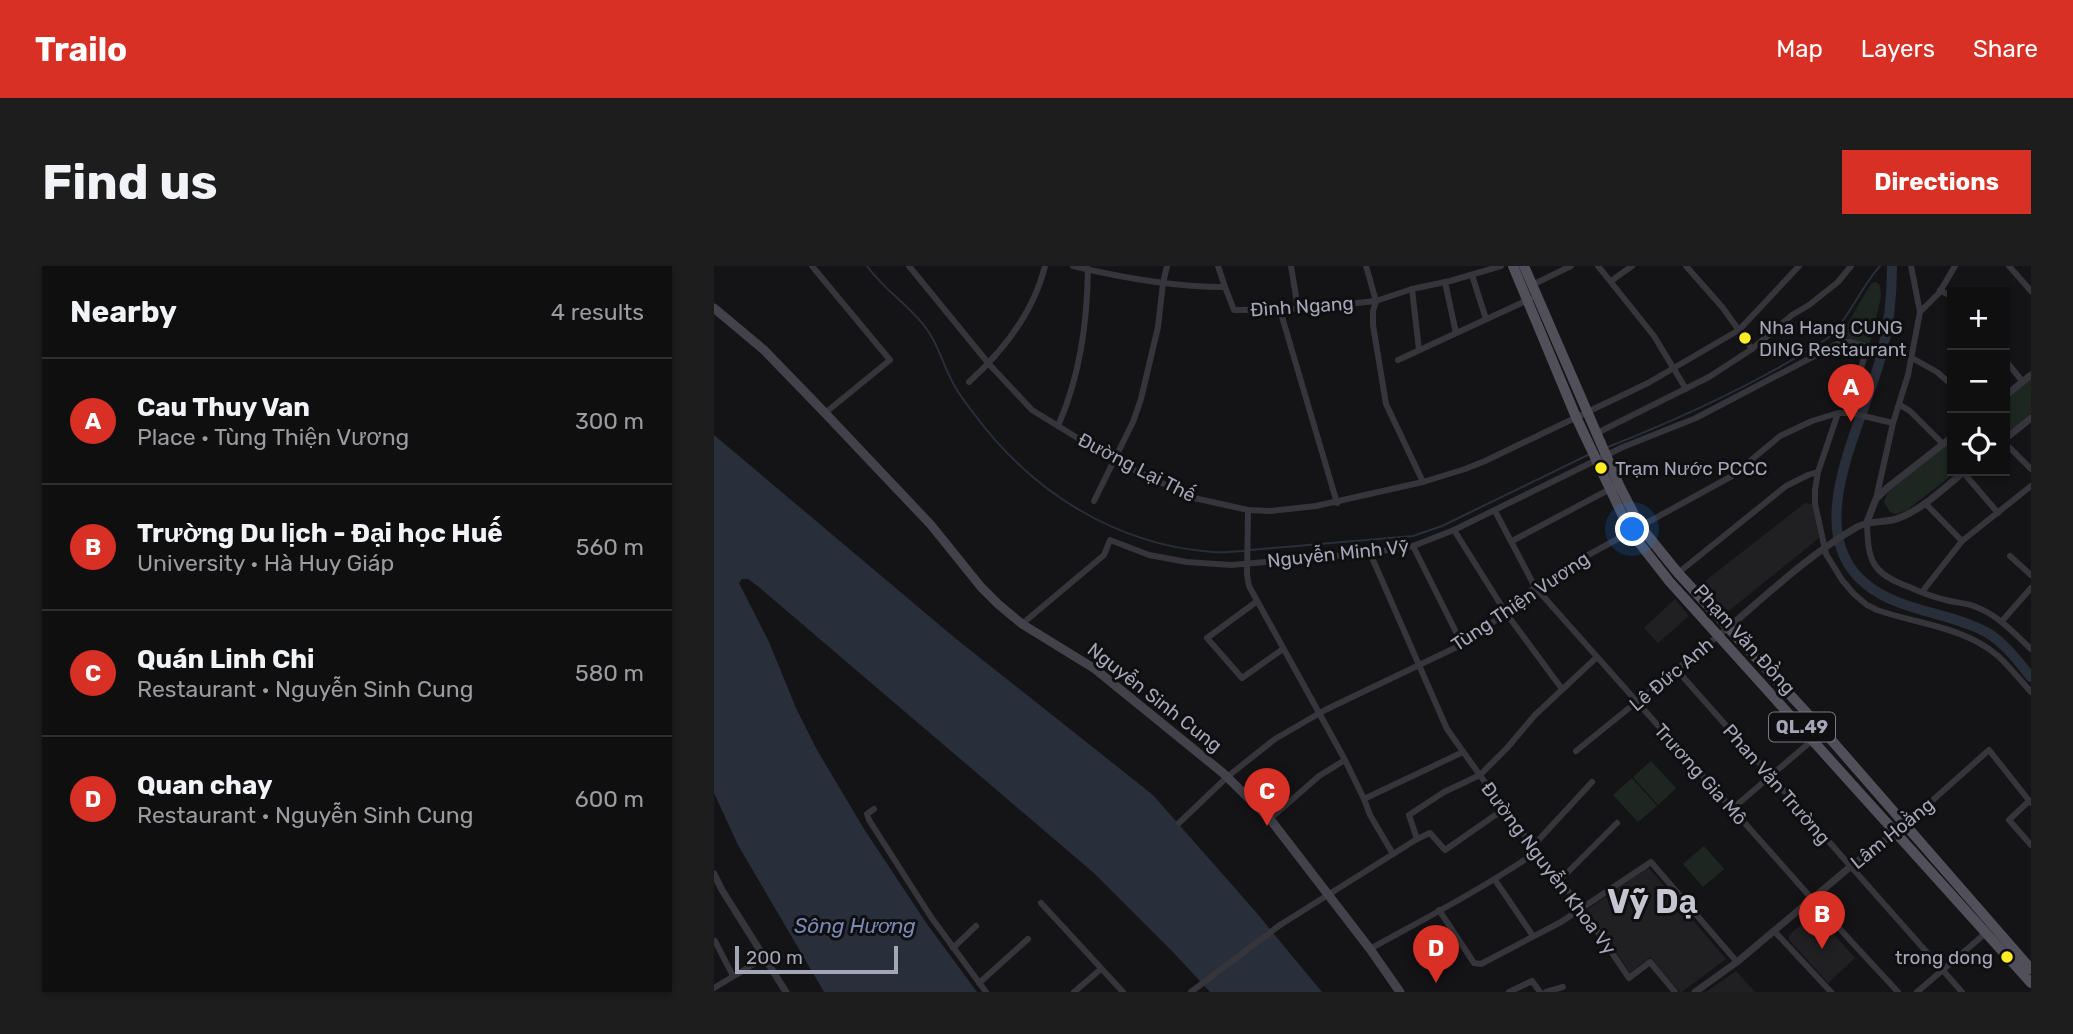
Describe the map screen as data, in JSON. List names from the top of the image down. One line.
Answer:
{"streets":{"main road":["Phạm Văn Đồng","Nguyễn Sinh Cung","QL.49"],"street":["Đình Ngang","Đường Lại Thế","Nguyễn Minh Vỹ","Tùng Thiện Vương","Lê Đức Anh","Trương Gia Mô","Phan Văn Trường","Lâm Hoằng","Đường Nguyễn Khoa Vy"]},"crossings":[["Đường Lại Thế","Phạm Văn Đồng"],["Nguyễn Minh Vỹ","Tùng Thiện Vương"],["Nguyễn Minh Vỹ","Phạm Văn Đồng"],["Nguyễn Minh Vỹ","Nguyễn Sinh Cung"],["Nguyễn Minh Vỹ","Trương Gia Mô"],["Nguyễn Minh Vỹ","Đường Nguyễn Khoa Vy"],["Tùng Thiện Vương","Phạm Văn Đồng"],["Tùng Thiện Vương","Nguyễn Sinh Cung"],["Tùng Thiện Vương","Trương Gia Mô"],["Tùng Thiện Vương","Đường Nguyễn Khoa Vy"],["Phạm Văn Đồng","Lê Đức Anh"],["Phạm Văn Đồng","Lâm Hoằng"],["Lê Đức Anh","Trương Gia Mô"],["Lê Đức Anh","Phan Văn Trường"],["Trương Gia Mô","Lâm Hoằng"],["Phan Văn Trường","Lâm Hoằng"]],"districts":["Vỹ Dạ"],"water":["Sông Hương"],"places":["Nha Hang CUNG DING Restaurant","Trạm Nước PCCC","trong dong"],"scale_bar":"200 m","page":{"header":"Trailo","nav":["Map","Layers","Share"],"buttons":"Directions","title":"Find us","heading":["Nearby","4 results"],"map_buttons":["+","−"],"list":[{"mark":"A","name":"Cau Thuy Van","note":"Place · Tùng Thiện Vương","value":"300 m"},{"mark":"B","name":"Trường Du lịch - Đại học Huế","note":"University · Hà Huy Giáp","value":"560 m"},{"mark":"C","name":"Quán Linh Chi","note":"Restaurant · Nguyễn Sinh Cung","value":"580 m"},{"mark":"D","name":"Quan chay","note":"Restaurant · Nguyễn Sinh Cung","value":"600 m"}],"pins":["A","C","B","D"],"scale":"200 m"}}
